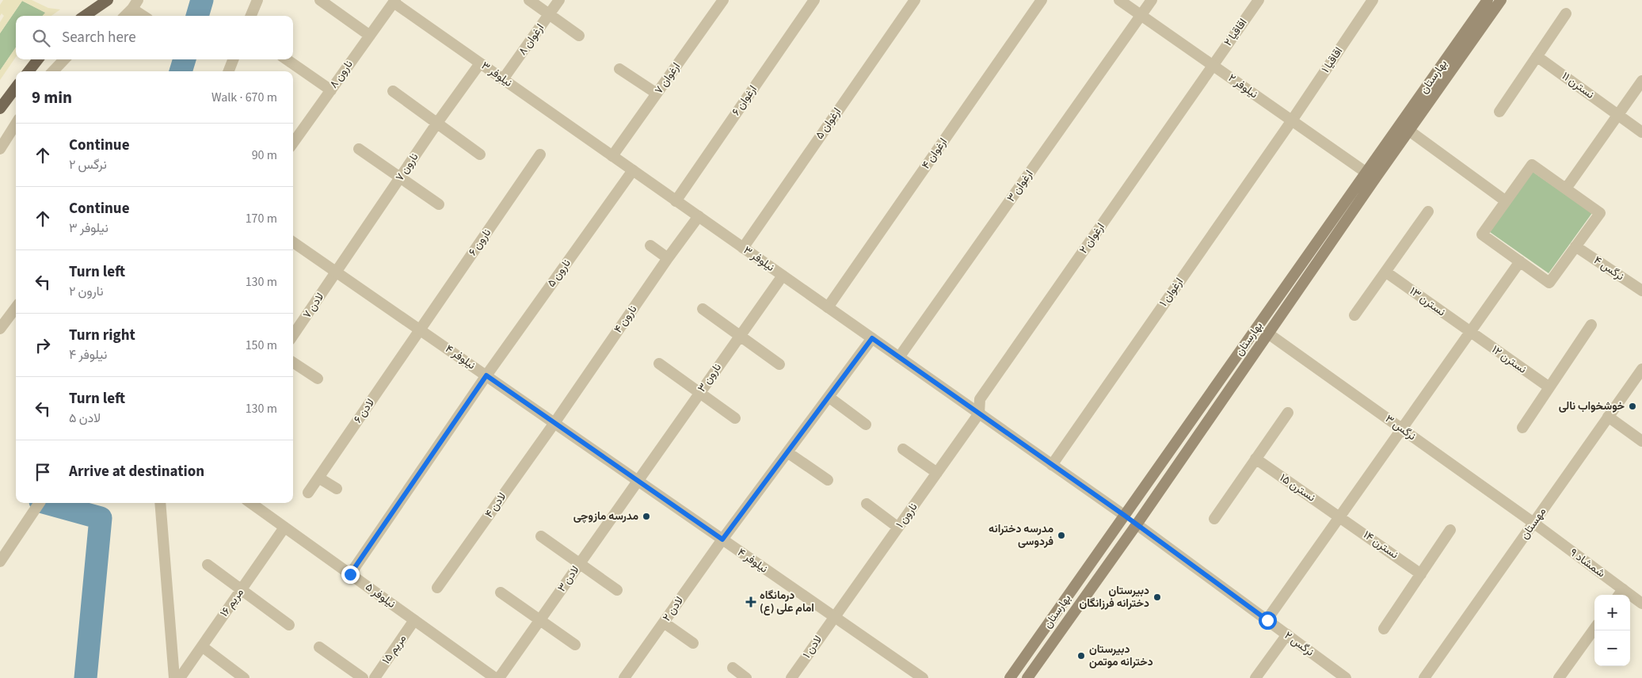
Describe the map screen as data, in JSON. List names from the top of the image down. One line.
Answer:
{"streets":{"main road":["بهارستان"],"street":["اقاقیا ۲","ارغوان ۸","اقاقیا ۱","نارون ۸","نیلوفر ۳","ارغوان ۷","نسترن ۱۱","نیلوفر ۲","ارغوان ۶","ارغوان ۵","ارغوان ۴","نارون ۷","ارغوان ۳","ارغوان ۲","نارون ۶","نرگس ۴","نارون ۵","ارغوان ۱","نسترن ۱۳","لادن ۷","نارون ۴","نیلوفر ۴","نسترن ۱۲","نارون ۳","لادن ۶","نرگس ۳","نسترن ۱۵","لادن ۴","نارون ۱","مهستان","نسترن ۱۴","شمشاد ۹","لادن ۳","نیلوفر ۵","مریم ۱۶","لادن ۲","نرگس ۲","لادن ۱","مریم ۱۵"]},"crossings":[["اقاقیا ۲","نیلوفر ۲"],["اقاقیا ۲","ارغوان ۲"],["ارغوان ۸","نیلوفر ۳"],["اقاقیا ۱","نیلوفر ۲"],["اقاقیا ۱","ارغوان ۱"],["نارون ۸","نیلوفر ۳"],["نیلوفر ۳","بهارستان"],["نیلوفر ۳","ارغوان ۷"],["نیلوفر ۳","ارغوان ۶"],["نیلوفر ۳","ارغوان ۵"],["نیلوفر ۳","ارغوان ۴"],["نیلوفر ۳","نارون ۷"],["نیلوفر ۳","ارغوان ۳"],["نیلوفر ۳","ارغوان ۲"],["نیلوفر ۳","نارون ۵"],["نیلوفر ۳","ارغوان ۱"],["نیلوفر ۳","نارون ۴"],["نیلوفر ۳","نارون ۳"],["نیلوفر ۳","نارون ۱"],["نیلوفر ۳","لادن ۲"],["بهارستان","نیلوفر ۲"],["بهارستان","نرگس ۳"],["بهارستان","نرگس ۲"],["نیلوفر ۲","ارغوان ۳"],["نیلوفر ۲","ارغوان ۲"],["نیلوفر ۲","ارغوان ۱"],["نارون ۷","لادن ۷"],["نارون ۷","نیلوفر ۴"],["ارغوان ۲","نارون ۱"],["نارون ۶","نیلوفر ۴"],["نارون ۶","لادن ۶"],["نارون ۵","نیلوفر ۴"],["نارون ۵","نیلوفر ۵"],["نسترن ۱۳","نسترن ۱۲"],["لادن ۷","نیلوفر ۴"],["نارون ۴","نیلوفر ۴"],["نارون ۴","لادن ۴"],["نیلوفر ۴","نارون ۳"],["نیلوفر ۴","لادن ۶"],["نیلوفر ۴","لادن ۴"],["نیلوفر ۴","نارون ۱"],["نیلوفر ۴","لادن ۳"],["نیلوفر ۴","لادن ۲"],["نیلوفر ۴","لادن ۱"],["نارون ۳","لادن ۳"],["نرگس ۳","مهستان"],["نرگس ۳","شمشاد ۹"],["نسترن ۱۵","نسترن ۱۴"],["نارون ۱","لادن ۱"],["مهستان","شمشاد ۹"],["نیلوفر ۵","مریم ۱۶"],["نیلوفر ۵","مریم ۱۵"]],"places":{"other":["خوشخواب نالی","مدرسه مازوچی","مدرسه دخترانه فردوسی","دبیرستان دخترانه فرزانگان","دبیرستان دخترانه موتمن"],"health":["درمانگاه امام علی (ع)"]},"page":{"search":"Search here","heading":["9 min","Walk · 670 m"],"list":[["Continue","نرگس ۲","90 m"],["Continue","نیلوفر ۳","170 m"],["Turn left","نارون ۲","130 m"],["Turn right","نیلوفر ۴","150 m"],["Turn left","لادن ۵","130 m"],"Arrive at destination"],"map_buttons":["+","−"]}}
